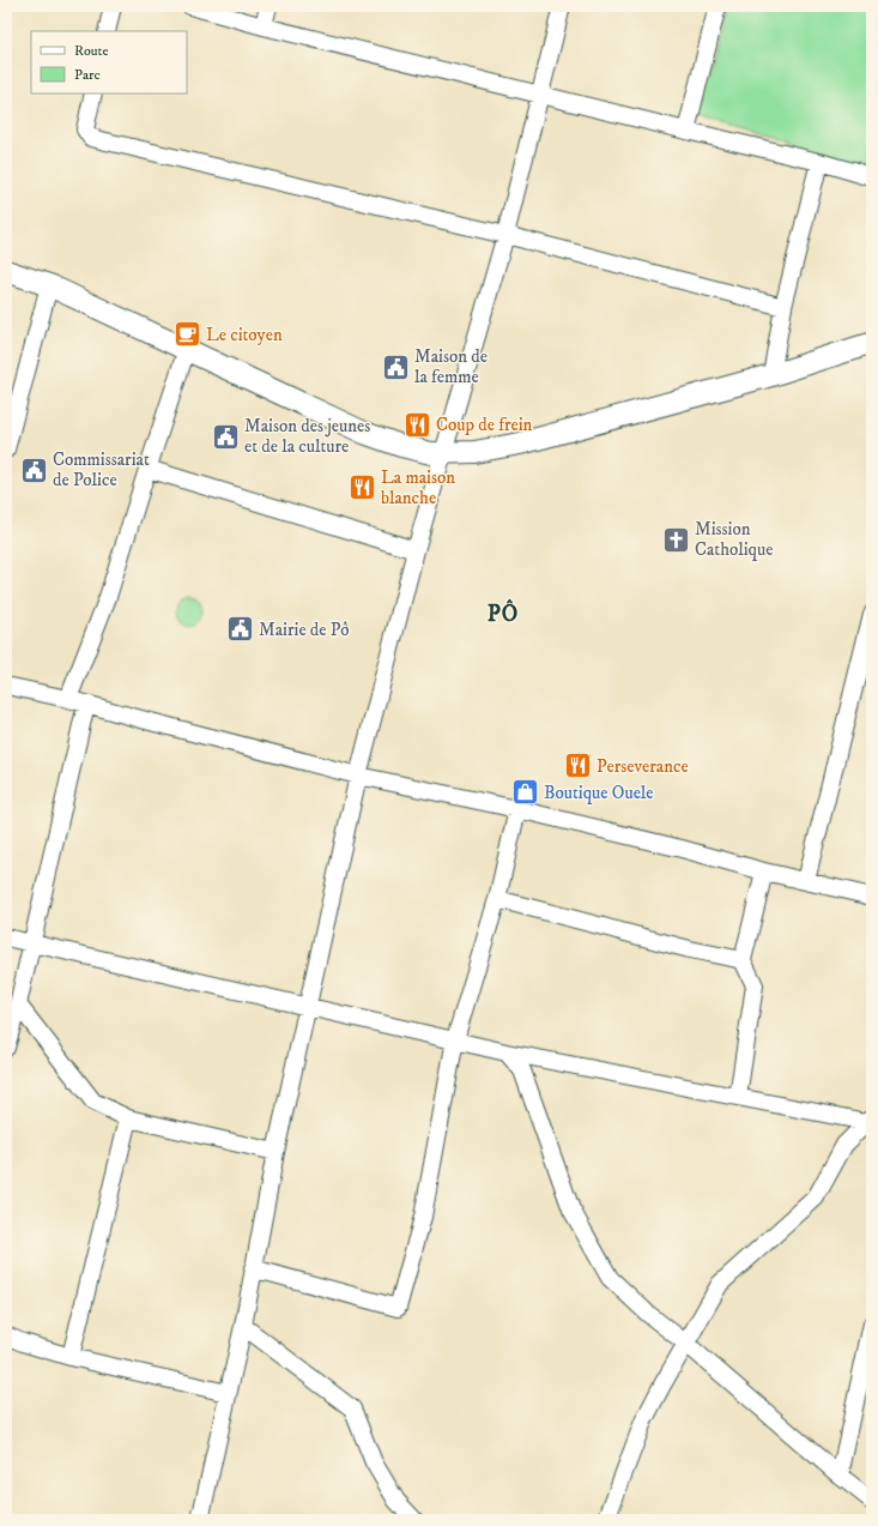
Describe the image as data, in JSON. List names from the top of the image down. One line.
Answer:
{"districts":["PÔ"],"places":{"cafe":["Le citoyen"],"public building":["Maison de la femme","Maison des jeunes et de la culture","Commissariat de Police","Mairie de Pô"],"restaurant":["Coup de frein","La maison blanche","Perseverance"],"church":["Mission Catholique"],"shop":["Boutique Ouele"]},"legend":["Route","Parc"]}
